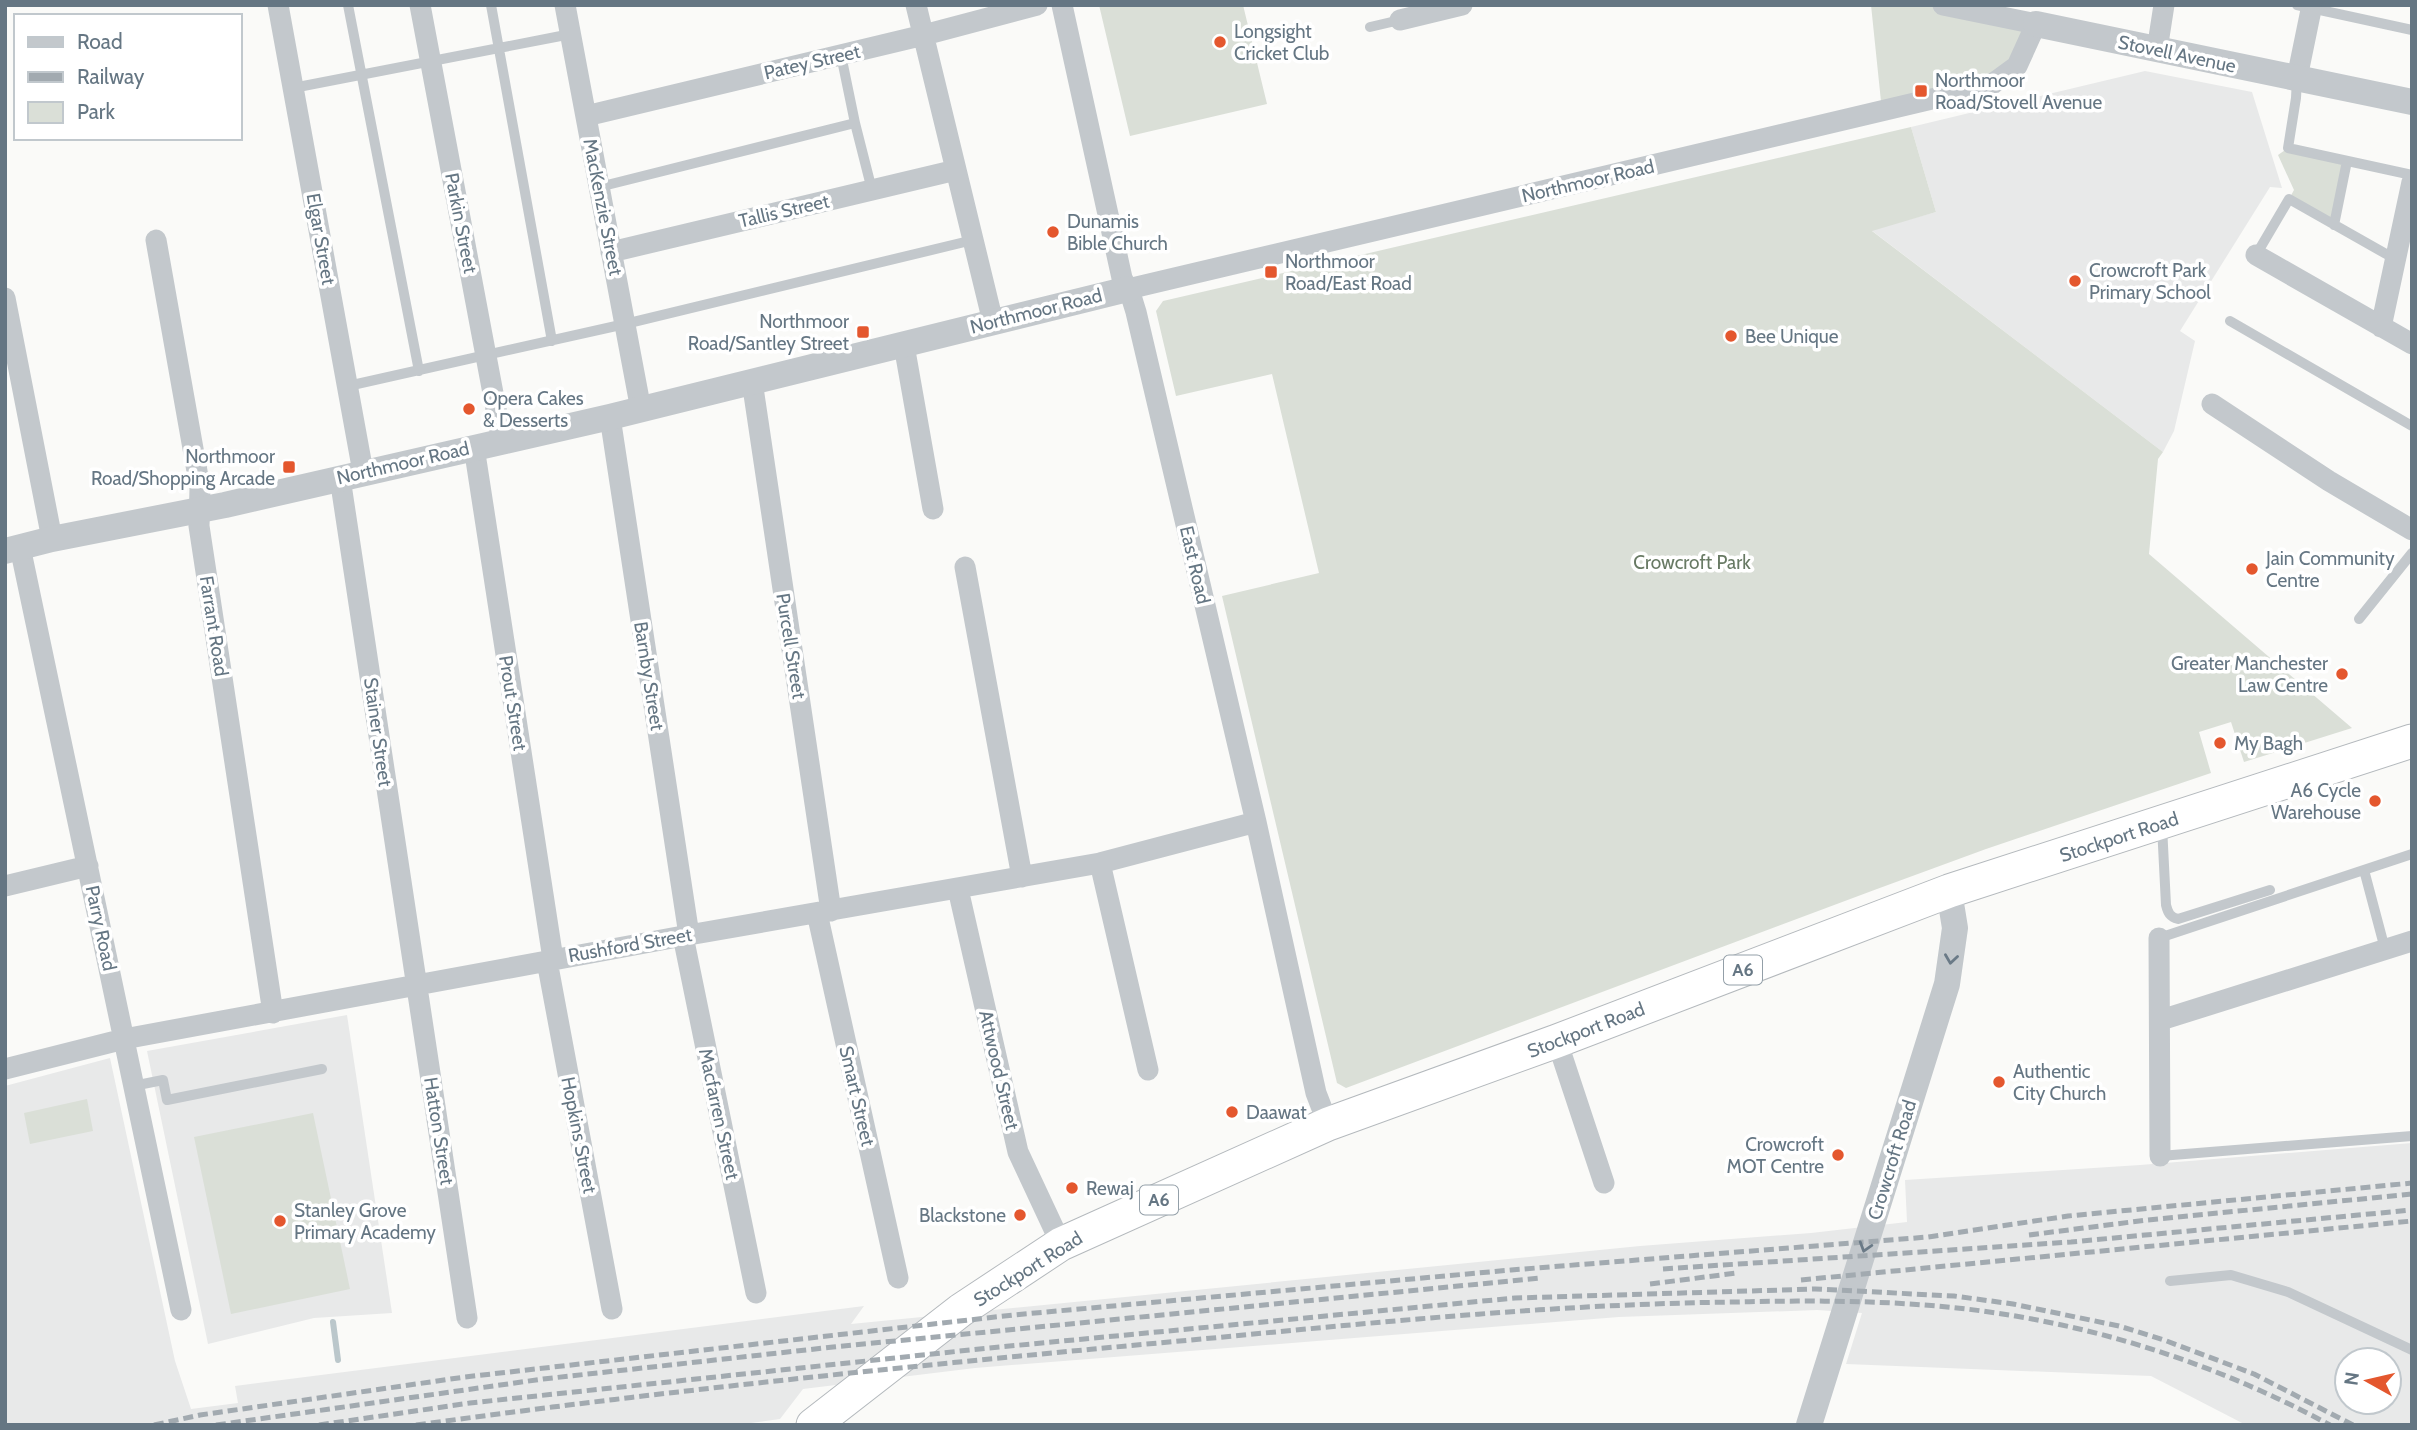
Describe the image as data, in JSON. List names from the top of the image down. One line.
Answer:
{"streets":{"highway":["Stockport Road","A6"],"street":["Stovell Avenue","Patey Street","Northmoor Road","MacKenzie Street","Tallis Street","Parkin Street","Elgar Street","East Road","Farrant Road","Purcell Street","Barnby Street","Prout Street","Stainer Street","Parry Road","Rushford Street","Attwood Street","Smart Street","Macfarren Street","Hatton Street","Hopkins Street","Crowcroft Road"]},"crossings":[["Stovell Avenue","Northmoor Road"],["Patey Street","MacKenzie Street"],["Northmoor Road","MacKenzie Street"],["Northmoor Road","Parkin Street"],["Northmoor Road","Elgar Street"],["Northmoor Road","East Road"],["Northmoor Road","Farrant Road"],["Northmoor Road","Purcell Street"],["Northmoor Road","Barnby Street"],["Northmoor Road","Prout Street"],["Northmoor Road","Stainer Street"],["Northmoor Road","Parry Road"],["MacKenzie Street","Tallis Street"],["Elgar Street","Stainer Street"],["East Road","Stockport Road"],["East Road","Rushford Street"],["Farrant Road","Rushford Street"],["Purcell Street","Rushford Street"],["Purcell Street","Smart Street"],["Barnby Street","Rushford Street"],["Barnby Street","Macfarren Street"],["Prout Street","Rushford Street"],["Prout Street","Hopkins Street"],["Stainer Street","Rushford Street"],["Stainer Street","Hatton Street"],["Stockport Road","Attwood Street"],["Stockport Road","Crowcroft Road"],["Parry Road","Rushford Street"],["Rushford Street","Attwood Street"],["Rushford Street","Smart Street"],["Rushford Street","Macfarren Street"],["Rushford Street","Hatton Street"],["Rushford Street","Hopkins Street"]],"one_way":["Crowcroft Road"],"parks":["Crowcroft Park"],"places":{"other":["Longsight Cricket Club","Dunamis Bible Church","Crowcroft Park Primary School","Bee Unique","Opera Cakes & Desserts","Jain Community Centre","Greater Manchester Law Centre","My Bagh","A6 Cycle Warehouse","Authentic City Church","Daawat","Crowcroft MOT Centre","Rewaj","Blackstone","Stanley Grove Primary Academy"],"transit":["Northmoor Road/Stovell Avenue","Northmoor Road/East Road","Northmoor Road/Santley Street","Northmoor Road/Shopping Arcade"]},"legend":["Road","Railway","Park"],"north":"left"}
